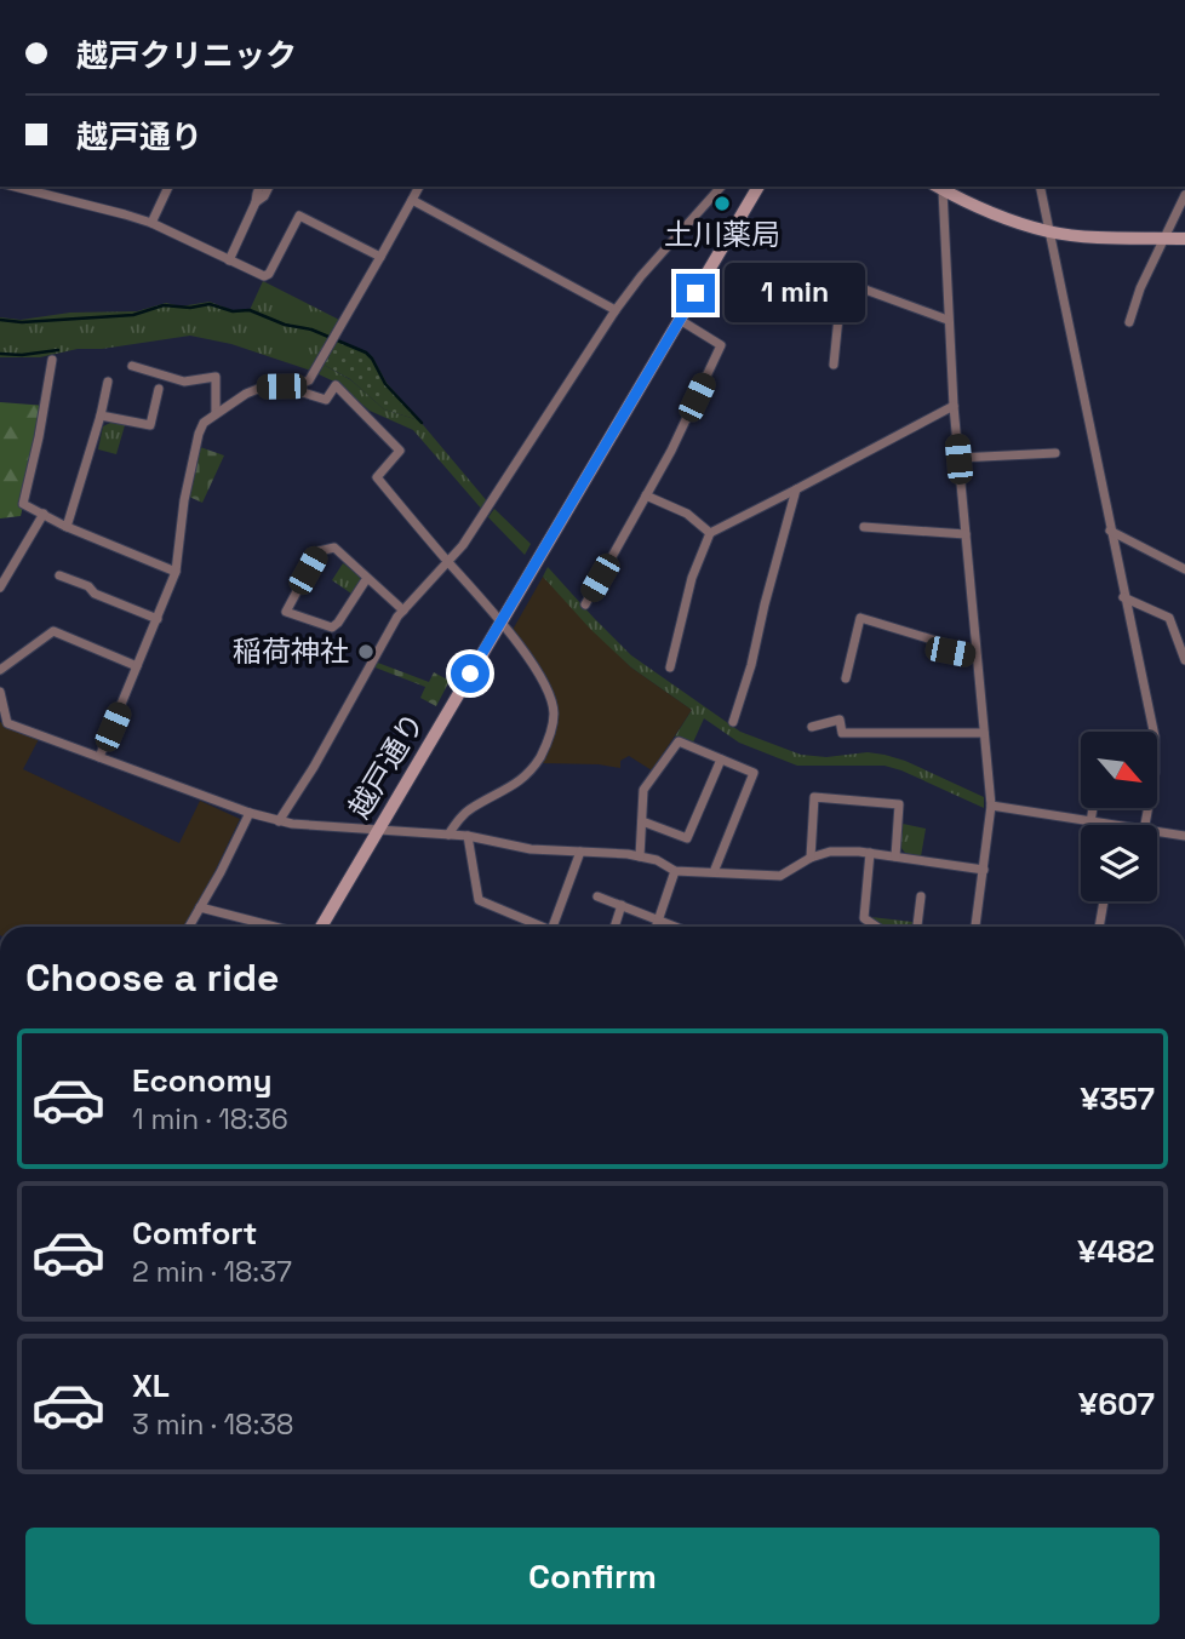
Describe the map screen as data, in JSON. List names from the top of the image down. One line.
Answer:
{"streets":{"street":["越戸通り"]},"places":["土川薬局","稲荷神社"],"north":"bottom right","page":{"banner":["越戸クリニック","越戸通り"],"bubble":"1 min","heading":"Choose a ride","list":[{"name":"Economy","note":"1 min · 18:36","value":"¥357"},{"name":"Comfort","note":"2 min · 18:37","value":"¥482"},{"name":"XL","note":"3 min · 18:38","value":"¥607"}],"buttons":"Confirm"}}
